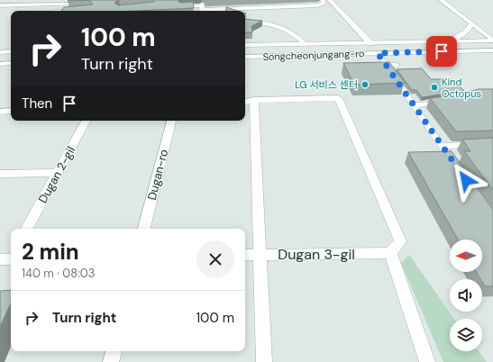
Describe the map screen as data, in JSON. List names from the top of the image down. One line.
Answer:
{"streets":{"street":["Songcheonjungang-ro","Dugan 2-gil","Dugan-ro","Dugan 3-gil"]},"places":["LG 서비스 센터","Kind Octopus"],"north":"left","page":{"turn":["100 m","Turn right"],"then":"Then","heading":["2 min","140 m · 08:03"],"list":[{"name":"Turn right","value":"100 m"}]}}
